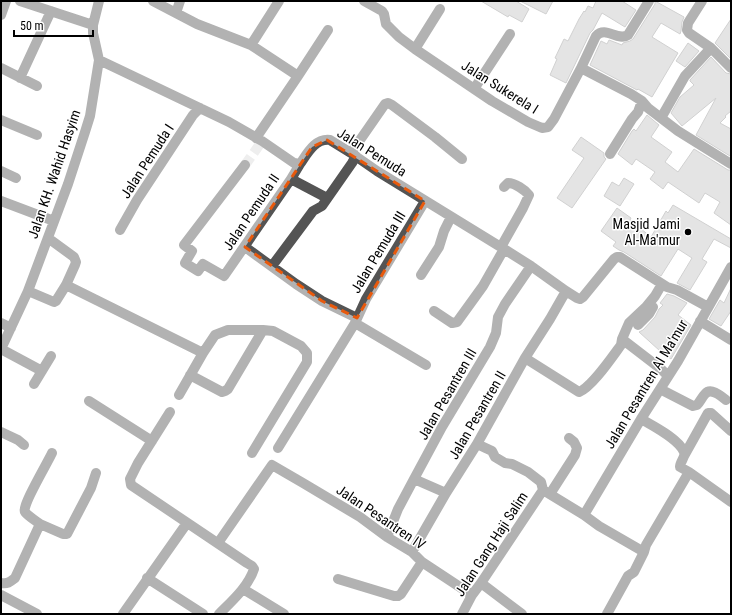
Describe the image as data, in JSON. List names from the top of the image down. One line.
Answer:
{"streets":{"street":["Jalan Sukerela I","Jalan Pemuda","Jalan Pemuda I","Jalan KH. Wahid Hasyim","Jalan Pemuda II","Jalan Pemuda III","Jalan Pesantren Al Ma'mur","Jalan Pesantren III","Jalan Pesantren II","Jalan Pesantren IV","Jalan Gang Haji Salim"]},"crossings":[["Jalan Pemuda","Jalan Pemuda II"],["Jalan Pemuda","Jalan Pemuda III"],["Jalan Pemuda","Jalan Pesantren III"],["Jalan Pemuda","Jalan Pesantren II"],["Jalan Pesantren III","Jalan Pesantren IV"],["Jalan Pesantren II","Jalan Pesantren IV"],["Jalan Pesantren IV","Jalan Gang Haji Salim"]],"places":["Masjid Jami Al-Ma'mur"],"scale_bar":"50 m"}
